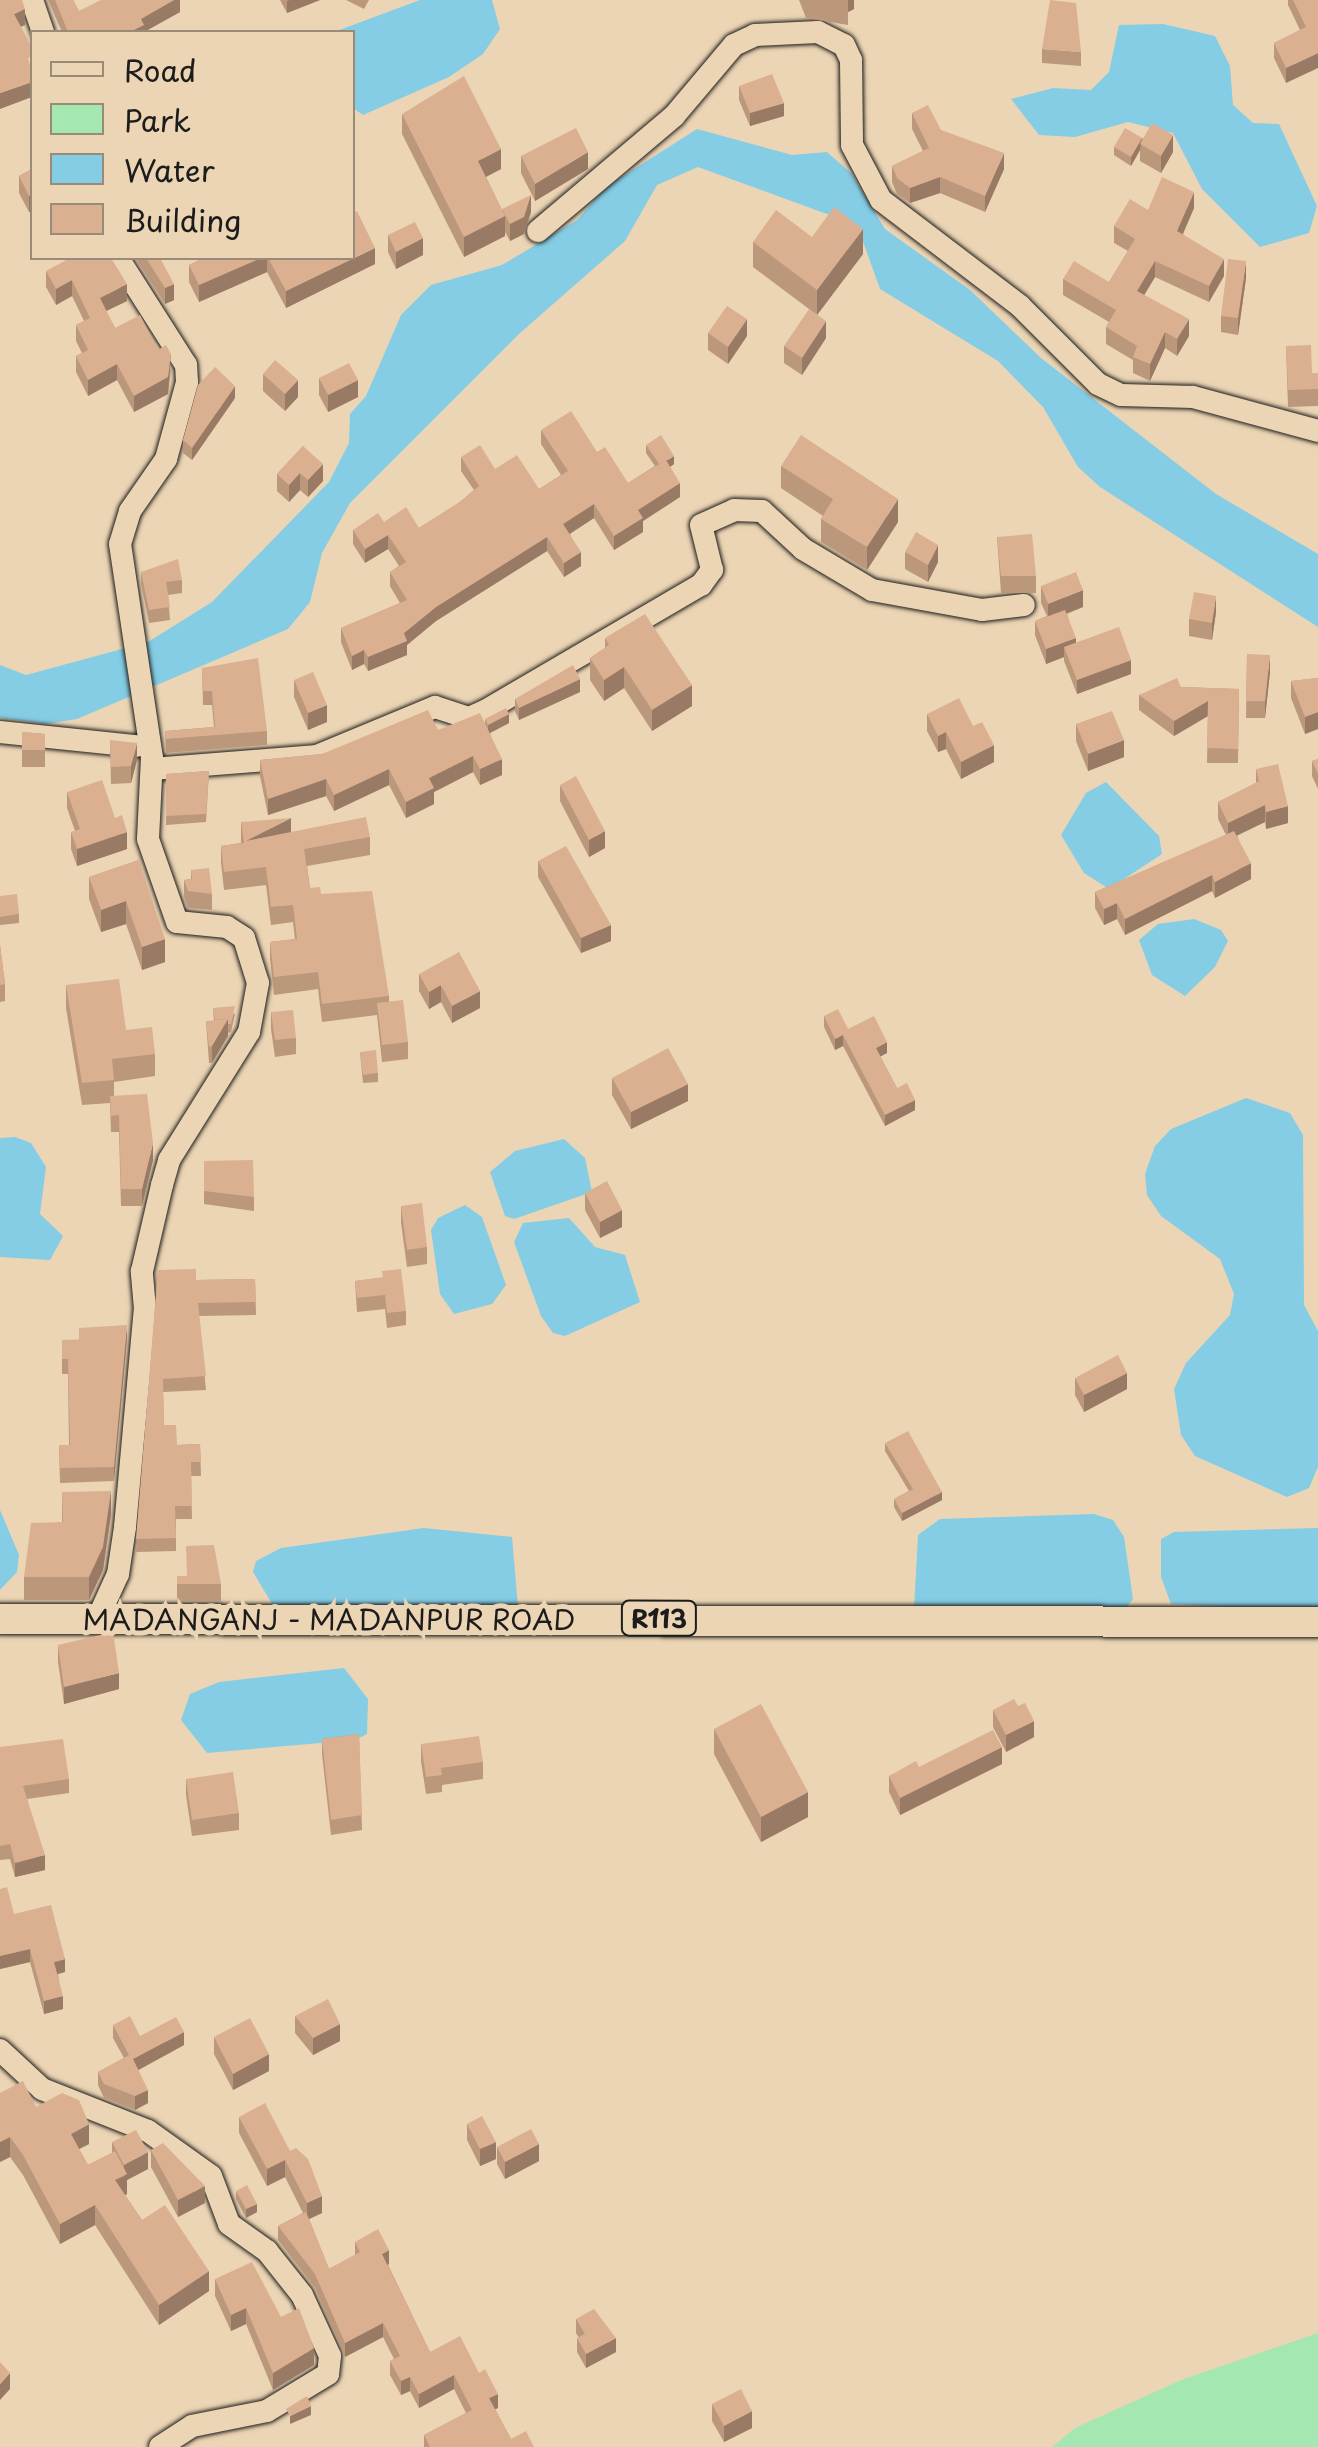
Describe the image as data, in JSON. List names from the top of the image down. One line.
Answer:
{"streets":{"main road":["R113","MADANGANJ - MADANPUR ROAD"]},"legend":["Road","Park","Water","Building"]}
